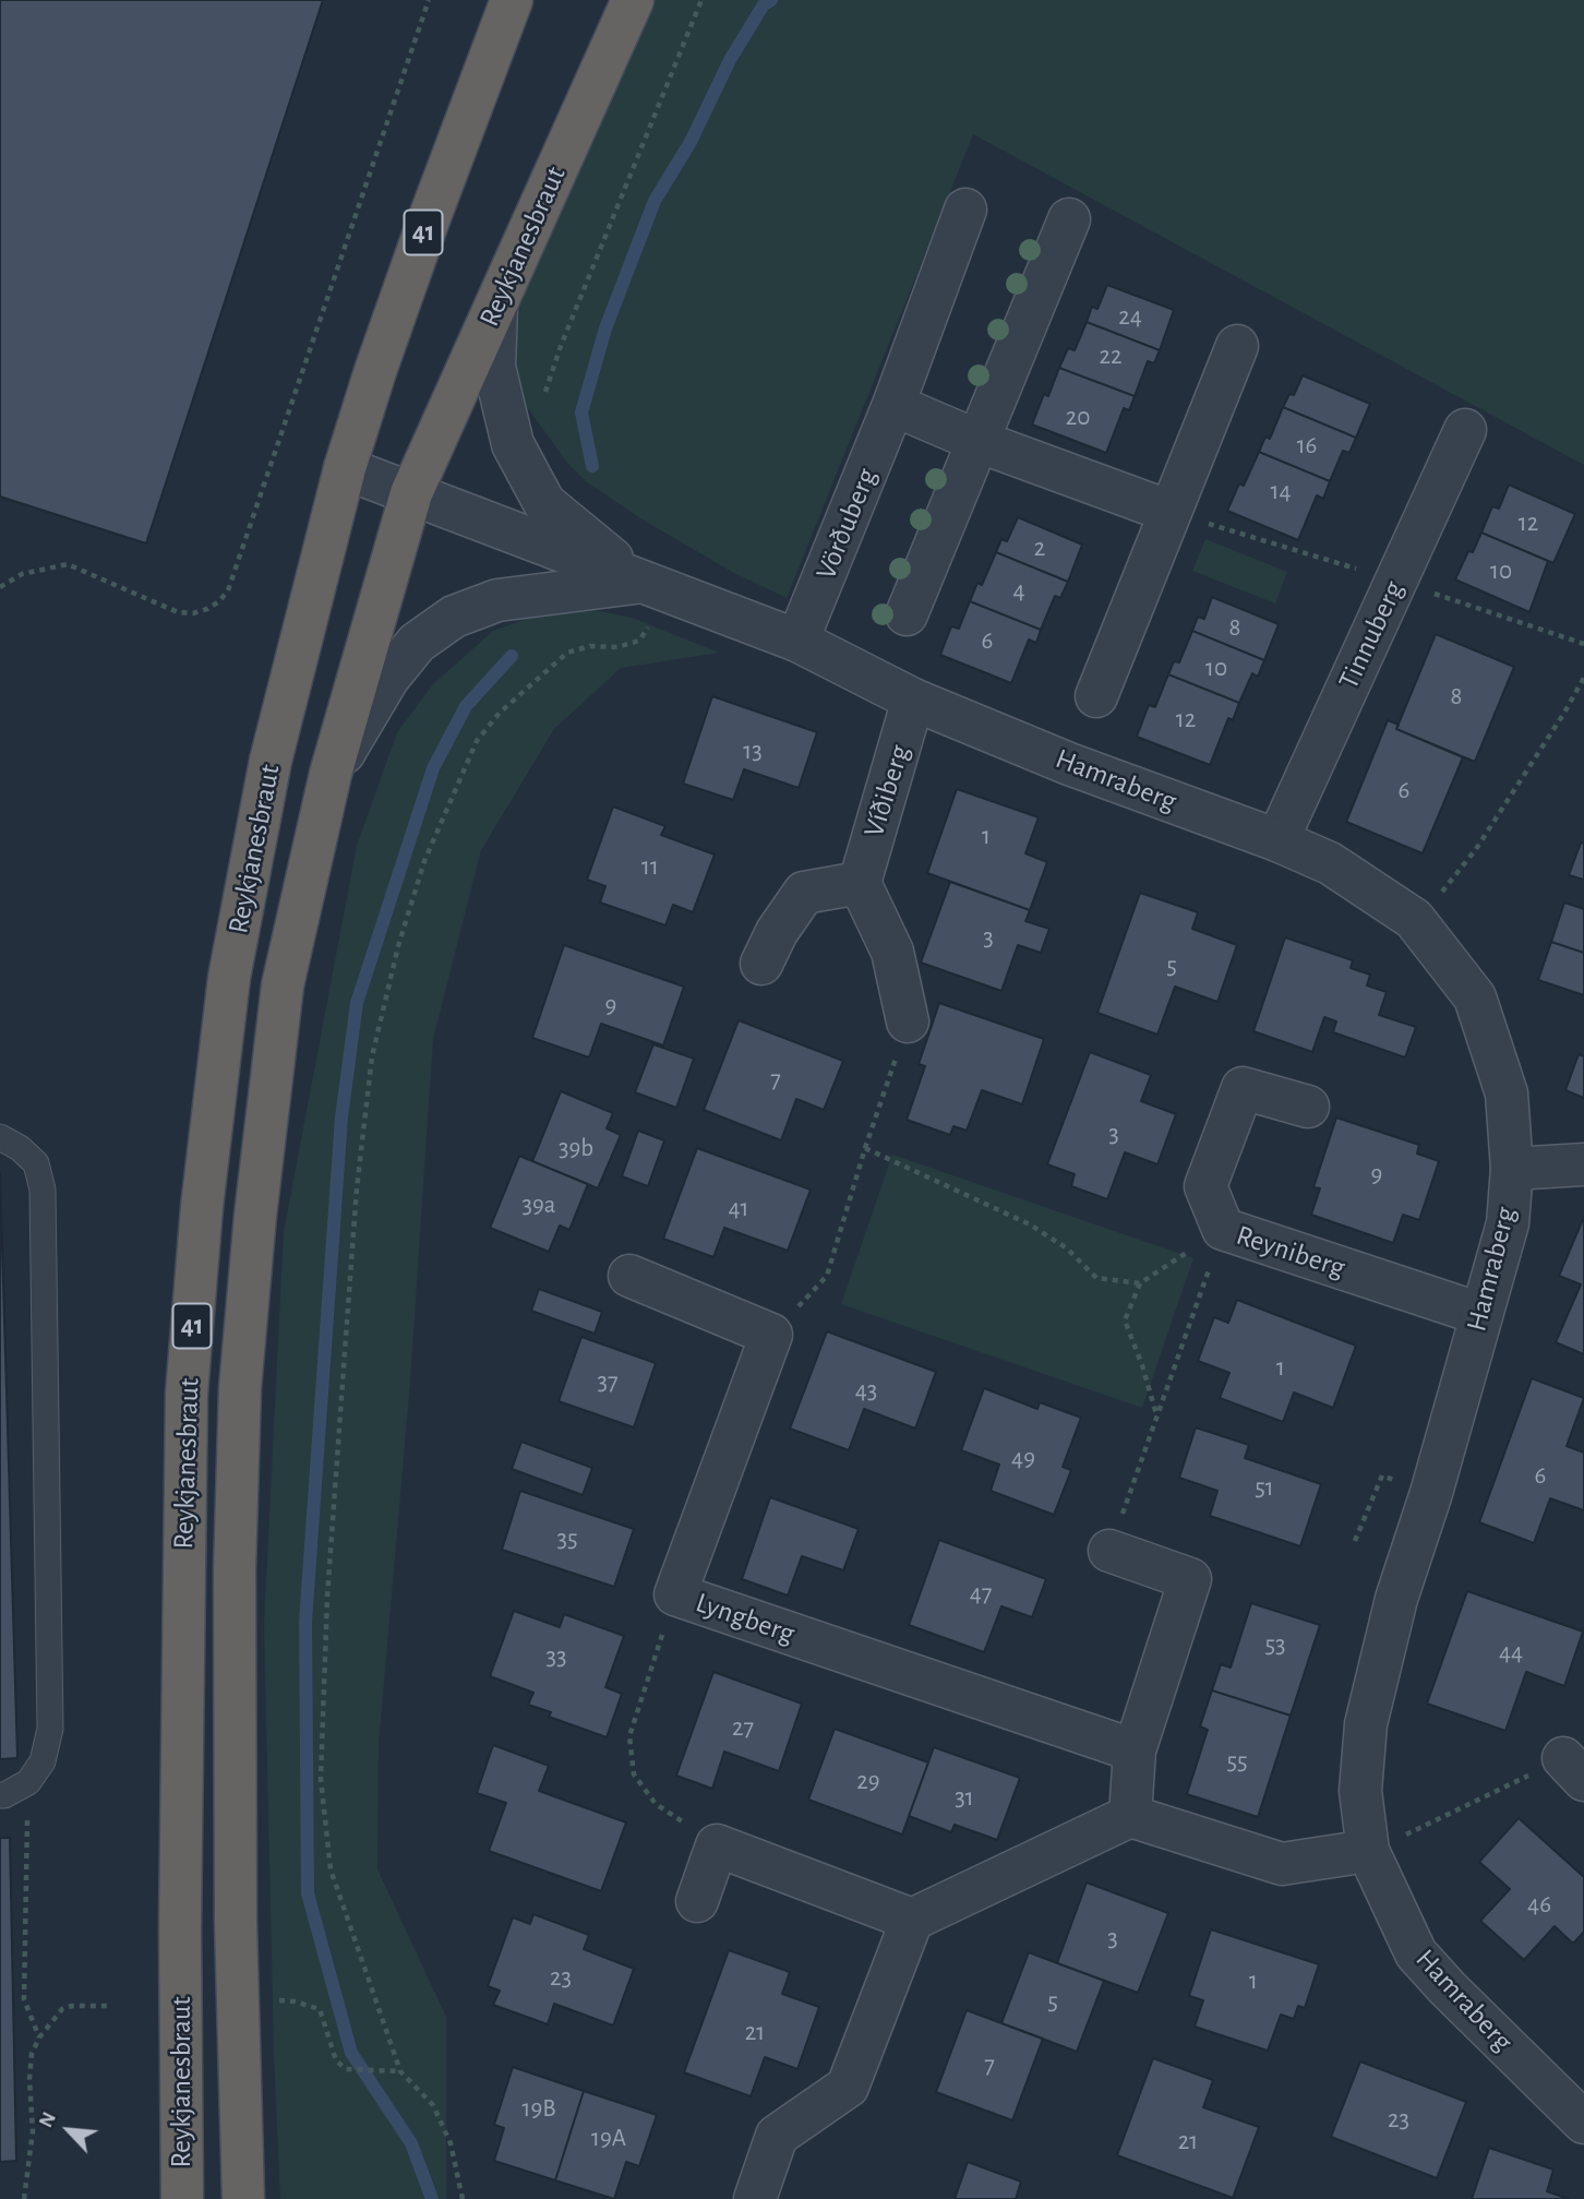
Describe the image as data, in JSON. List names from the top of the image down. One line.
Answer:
{"streets":{"highway":["41","Reykjanesbraut"],"street":["Vörðuberg","Tinnuberg","Hamraberg","Víðiberg","Reyniberg","Lyngberg"]},"crossings":[["41","Reykjanesbraut"],["41","Hamraberg"],["Vörðuberg","Hamraberg"],["Tinnuberg","Hamraberg"],["Hamraberg","Víðiberg"],["Hamraberg","Reyniberg"]],"house_numbers":["24","22","20","16","14","12","2","10","4","8","6","10","8","12","13","6","1","11","3","5","9","7","3","39b","9","39a","41","1","37","43","49","6","51","35","47","53","44","33","27","55","29","31","46","3","23","1","5","21","7","19B","23","19A","21"],"north":"top left"}
